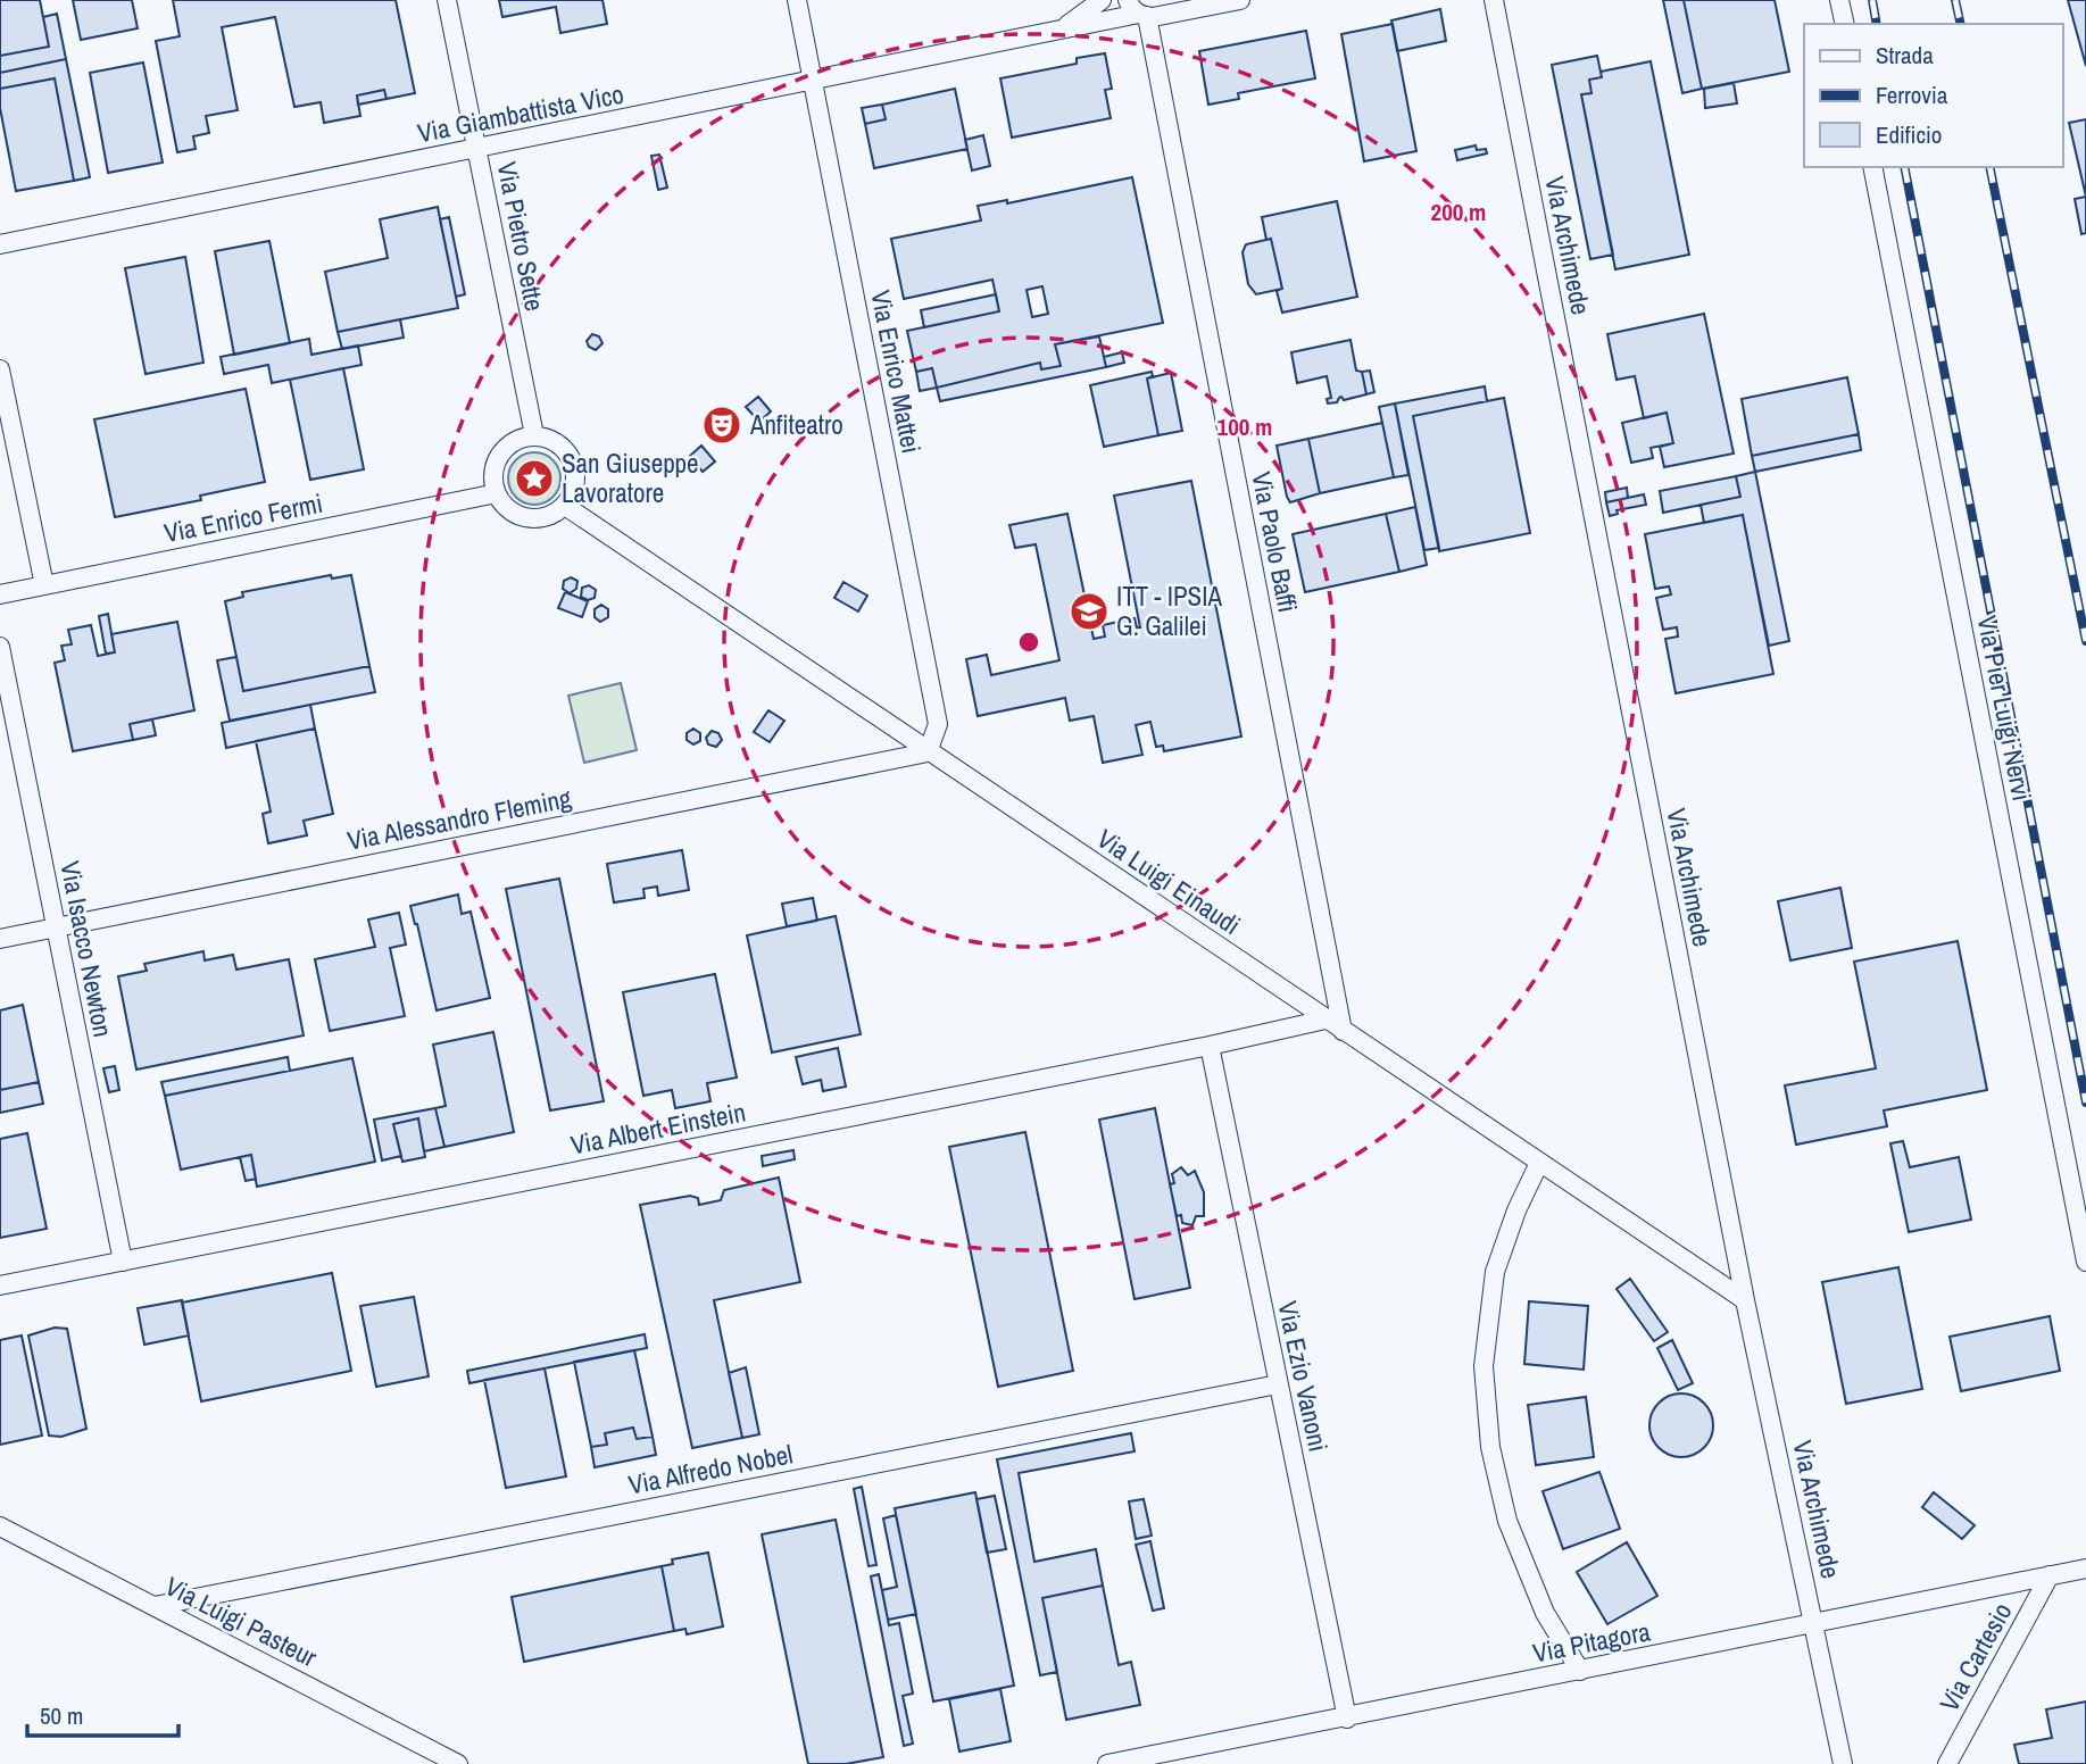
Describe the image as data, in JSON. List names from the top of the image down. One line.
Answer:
{"streets":{"street":["Via Giambattista Vico","Via Pietro Sette","Via Archimede","Via Enrico Mattei","Via Enrico Fermi","Via Paolo Baffi","Via Pier Luigi Nervi","Via Alessandro Fleming","Via Luigi Einaudi","Via Isacco Newton","Via Albert Einstein","Via Ezio Vanoni","Via Alfredo Nobel","Via Luigi Pasteur","Via Pitagora","Via Cartesio"]},"crossings":[["Via Giambattista Vico","Via Pietro Sette"],["Via Giambattista Vico","Via Enrico Mattei"],["Via Giambattista Vico","Via Paolo Baffi"],["Via Pietro Sette","Via Enrico Fermi"],["Via Pietro Sette","Via Luigi Einaudi"],["Via Archimede","Via Luigi Einaudi"],["Via Archimede","Via Pitagora"],["Via Enrico Mattei","Via Alessandro Fleming"],["Via Enrico Mattei","Via Luigi Einaudi"],["Via Enrico Fermi","Via Luigi Einaudi"],["Via Paolo Baffi","Via Luigi Einaudi"],["Via Alessandro Fleming","Via Luigi Einaudi"],["Via Alessandro Fleming","Via Isacco Newton"],["Via Luigi Einaudi","Via Albert Einstein"],["Via Isacco Newton","Via Albert Einstein"],["Via Albert Einstein","Via Ezio Vanoni"],["Via Ezio Vanoni","Via Alfredo Nobel"],["Via Ezio Vanoni","Via Pitagora"],["Via Alfredo Nobel","Via Luigi Pasteur"],["Via Pitagora","Via Cartesio"]],"places":{"theatre":["Anfiteatro"],"place":["San Giuseppe Lavoratore"],"school or university":["ITT - IPSIA G. Galilei"]},"legend":["Strada","Ferrovia","Edificio"],"scale_bar":"50 m","rings":["200 m","100 m"]}
